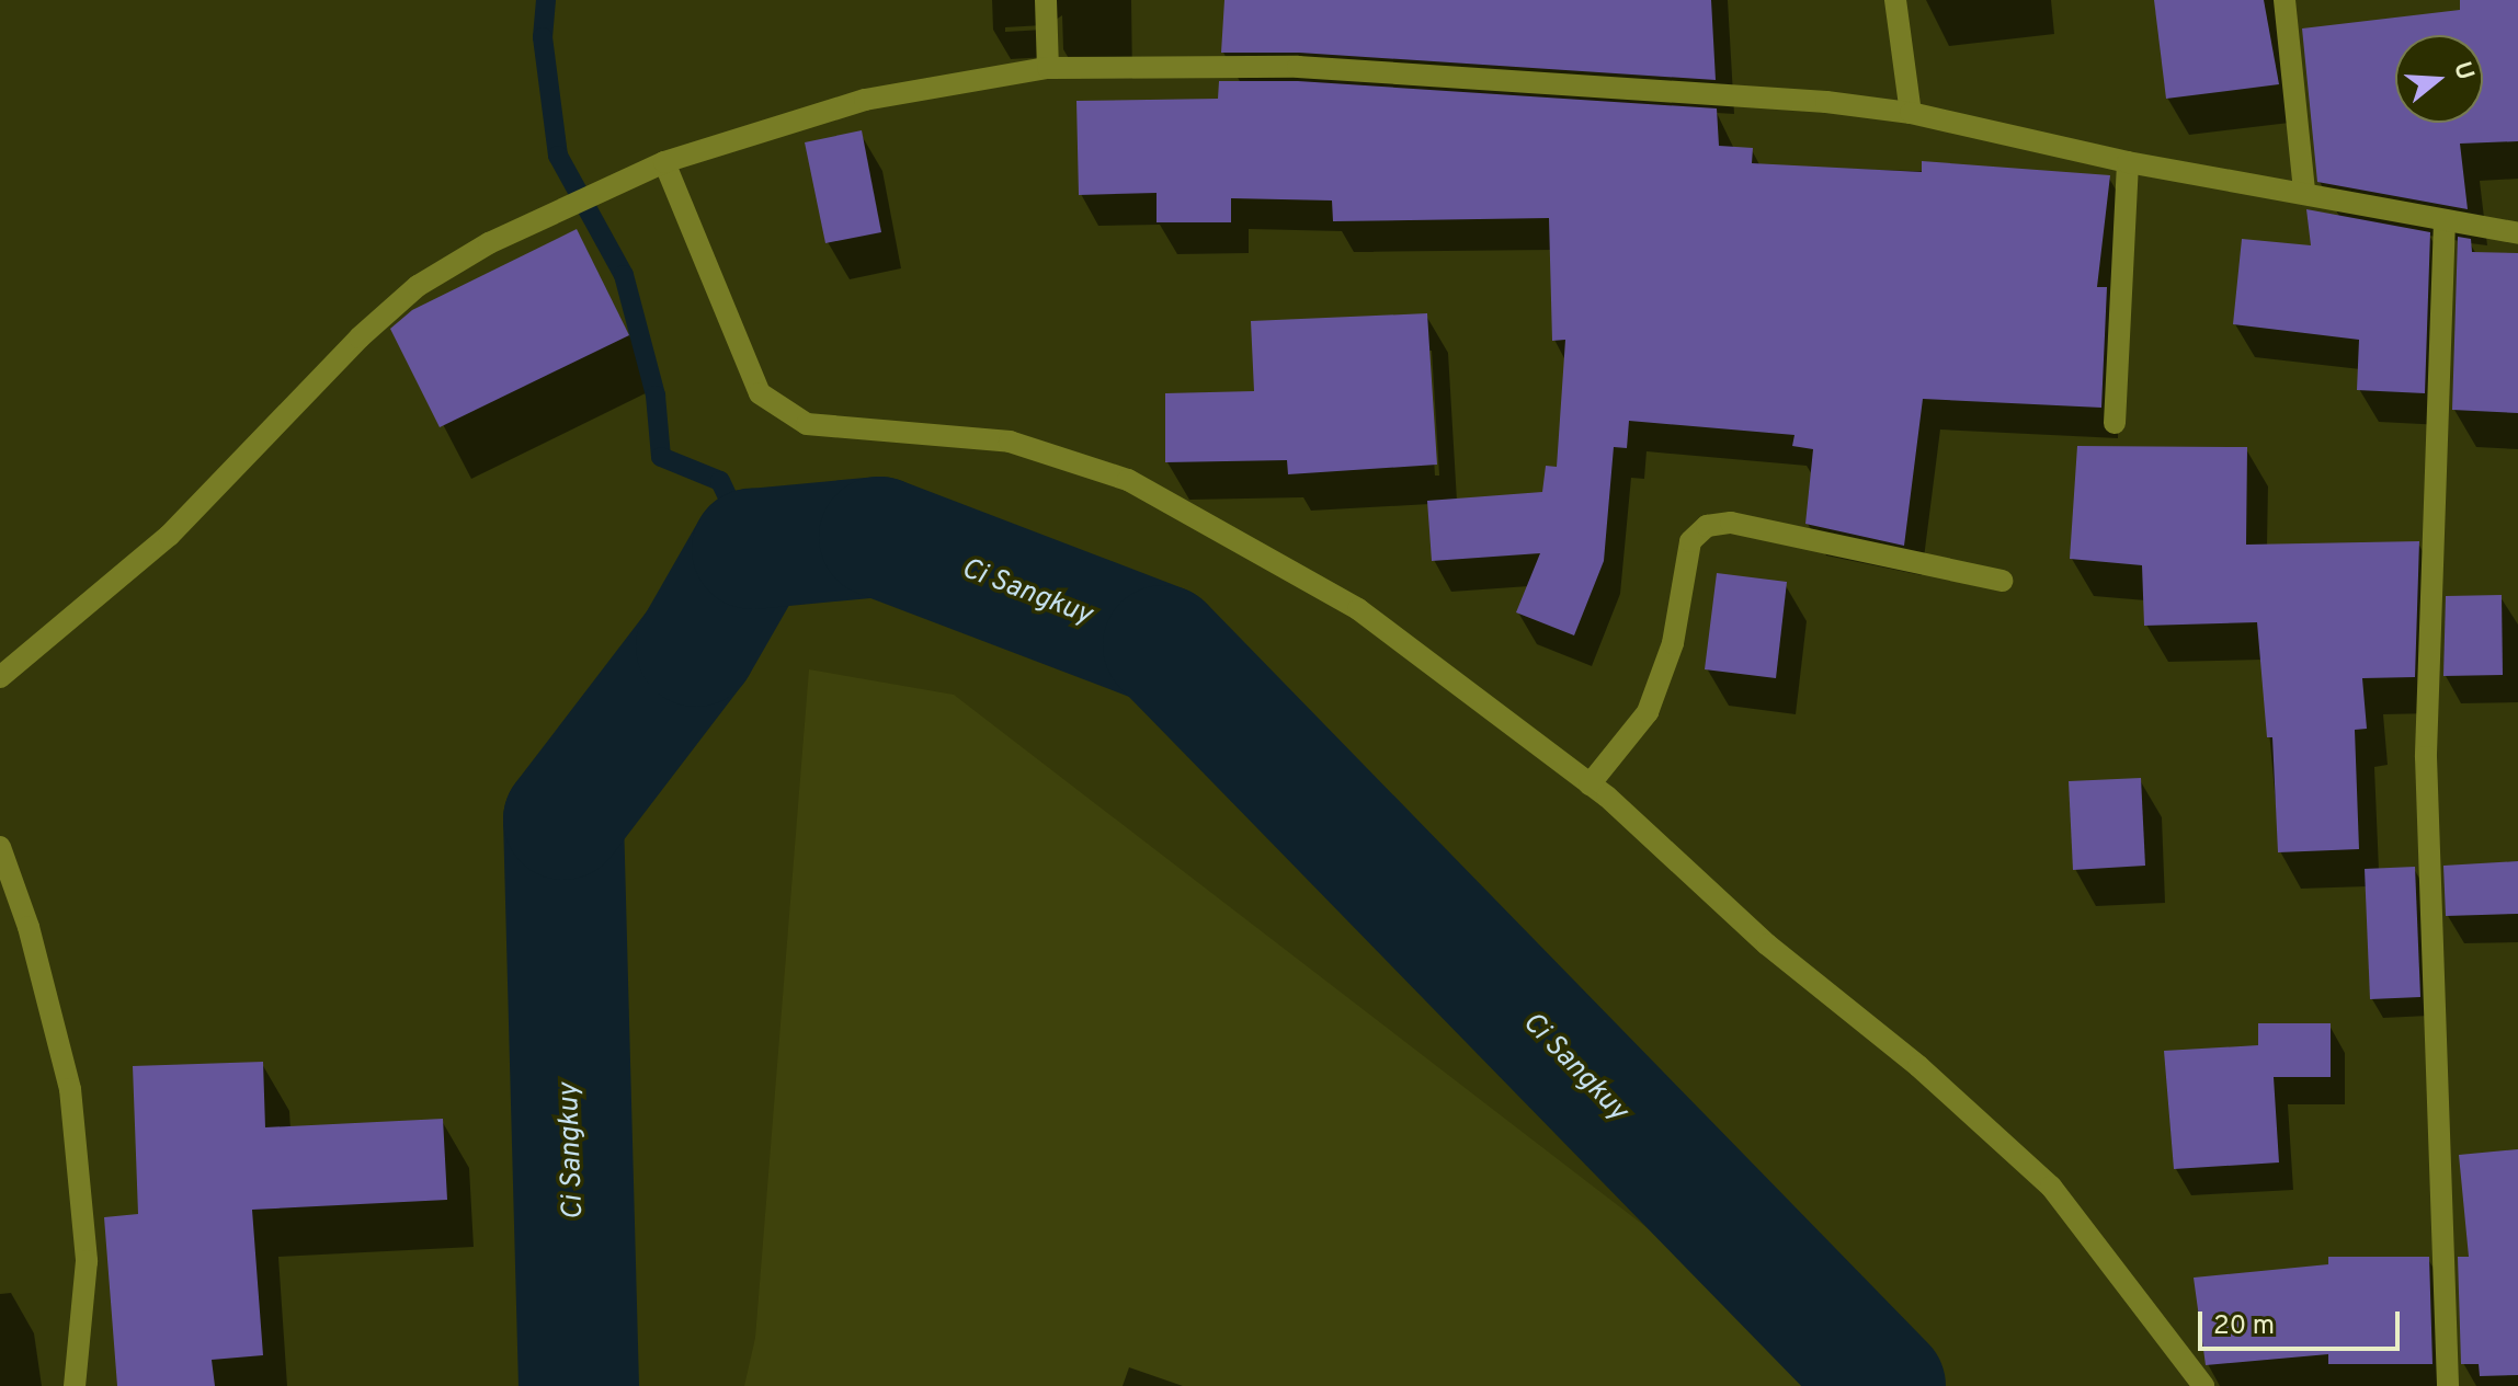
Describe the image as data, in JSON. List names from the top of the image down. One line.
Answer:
{"water":["Ci Sangkuy"],"scale_bar":"20 m","north":"right"}
